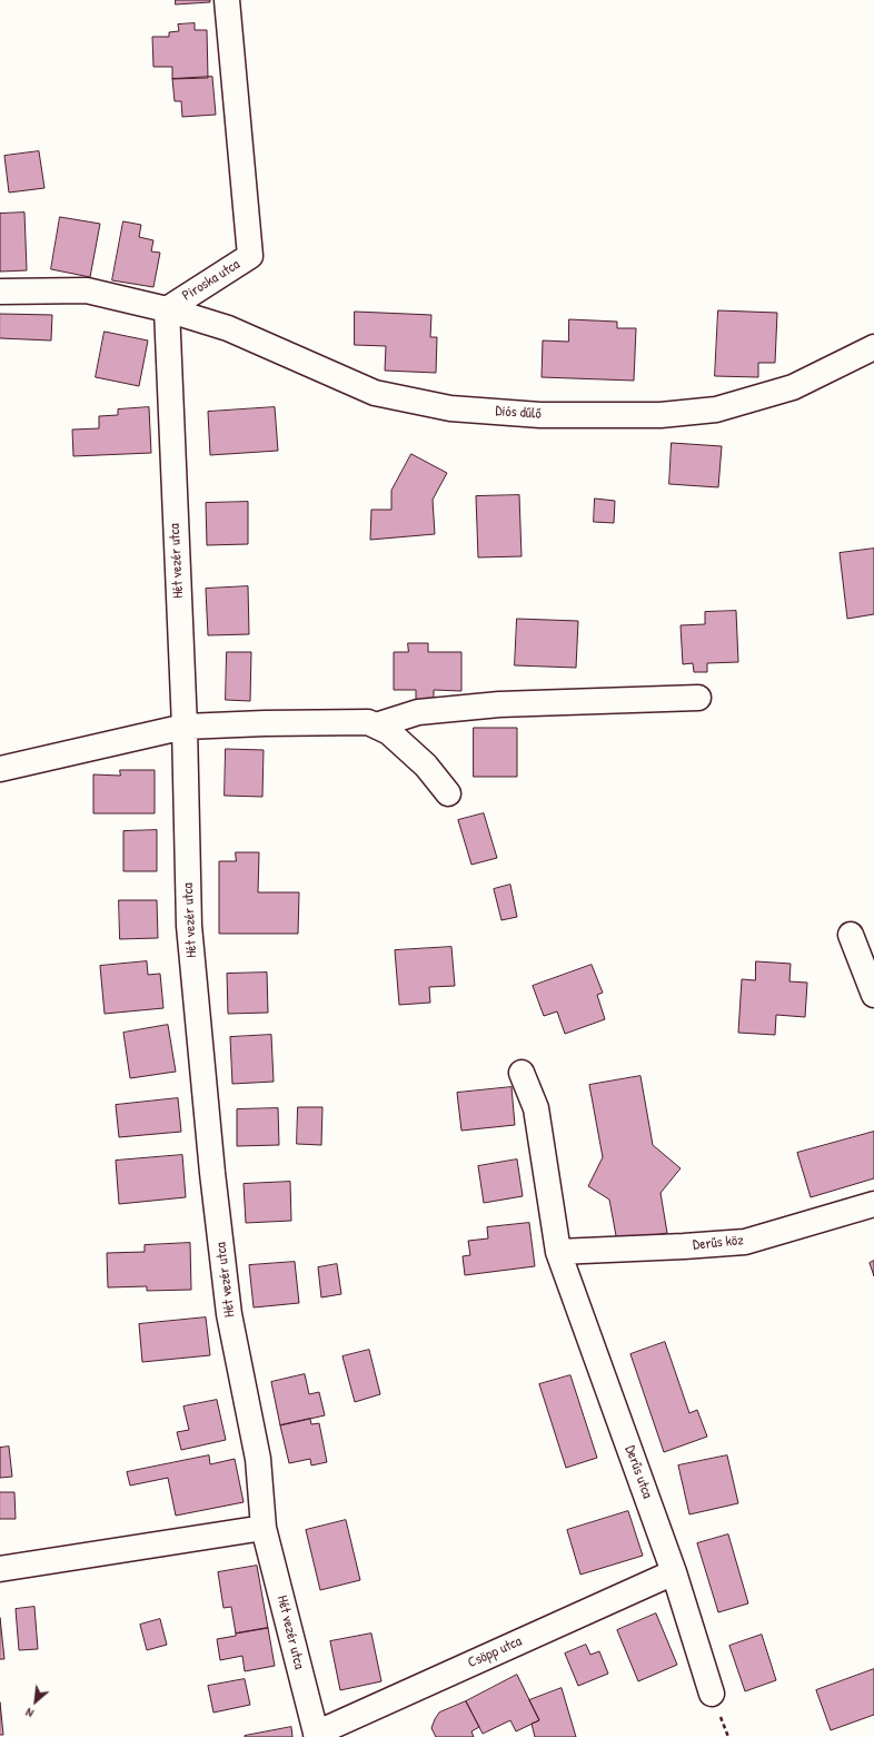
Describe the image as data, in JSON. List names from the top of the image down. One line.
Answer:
{"streets":{"street":["Piroska utca","Diós dűlő","Hét vezér utca","Derűs köz","Derűs utca","Csöpp utca"]},"crossings":[["Piroska utca","Diós dűlő"],["Piroska utca","Hét vezér utca"],["Diós dűlő","Hét vezér utca"],["Hét vezér utca","Csöpp utca"],["Derűs köz","Derűs utca"],["Derűs utca","Csöpp utca"]],"north":"bottom left"}
